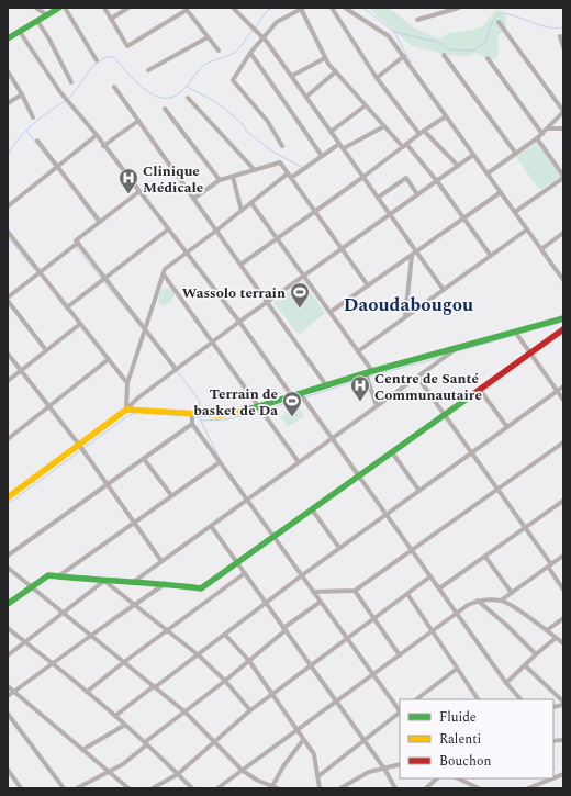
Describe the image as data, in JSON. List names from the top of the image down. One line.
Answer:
{"districts":["Daoudabougou"],"places":{"hospital":["Clinique Médicale","Centre de Santé Communautaire"],"sports":["Wassolo terrain","Terrain de basket de Da"]},"legend":["Fluide","Ralenti","Bouchon"]}
